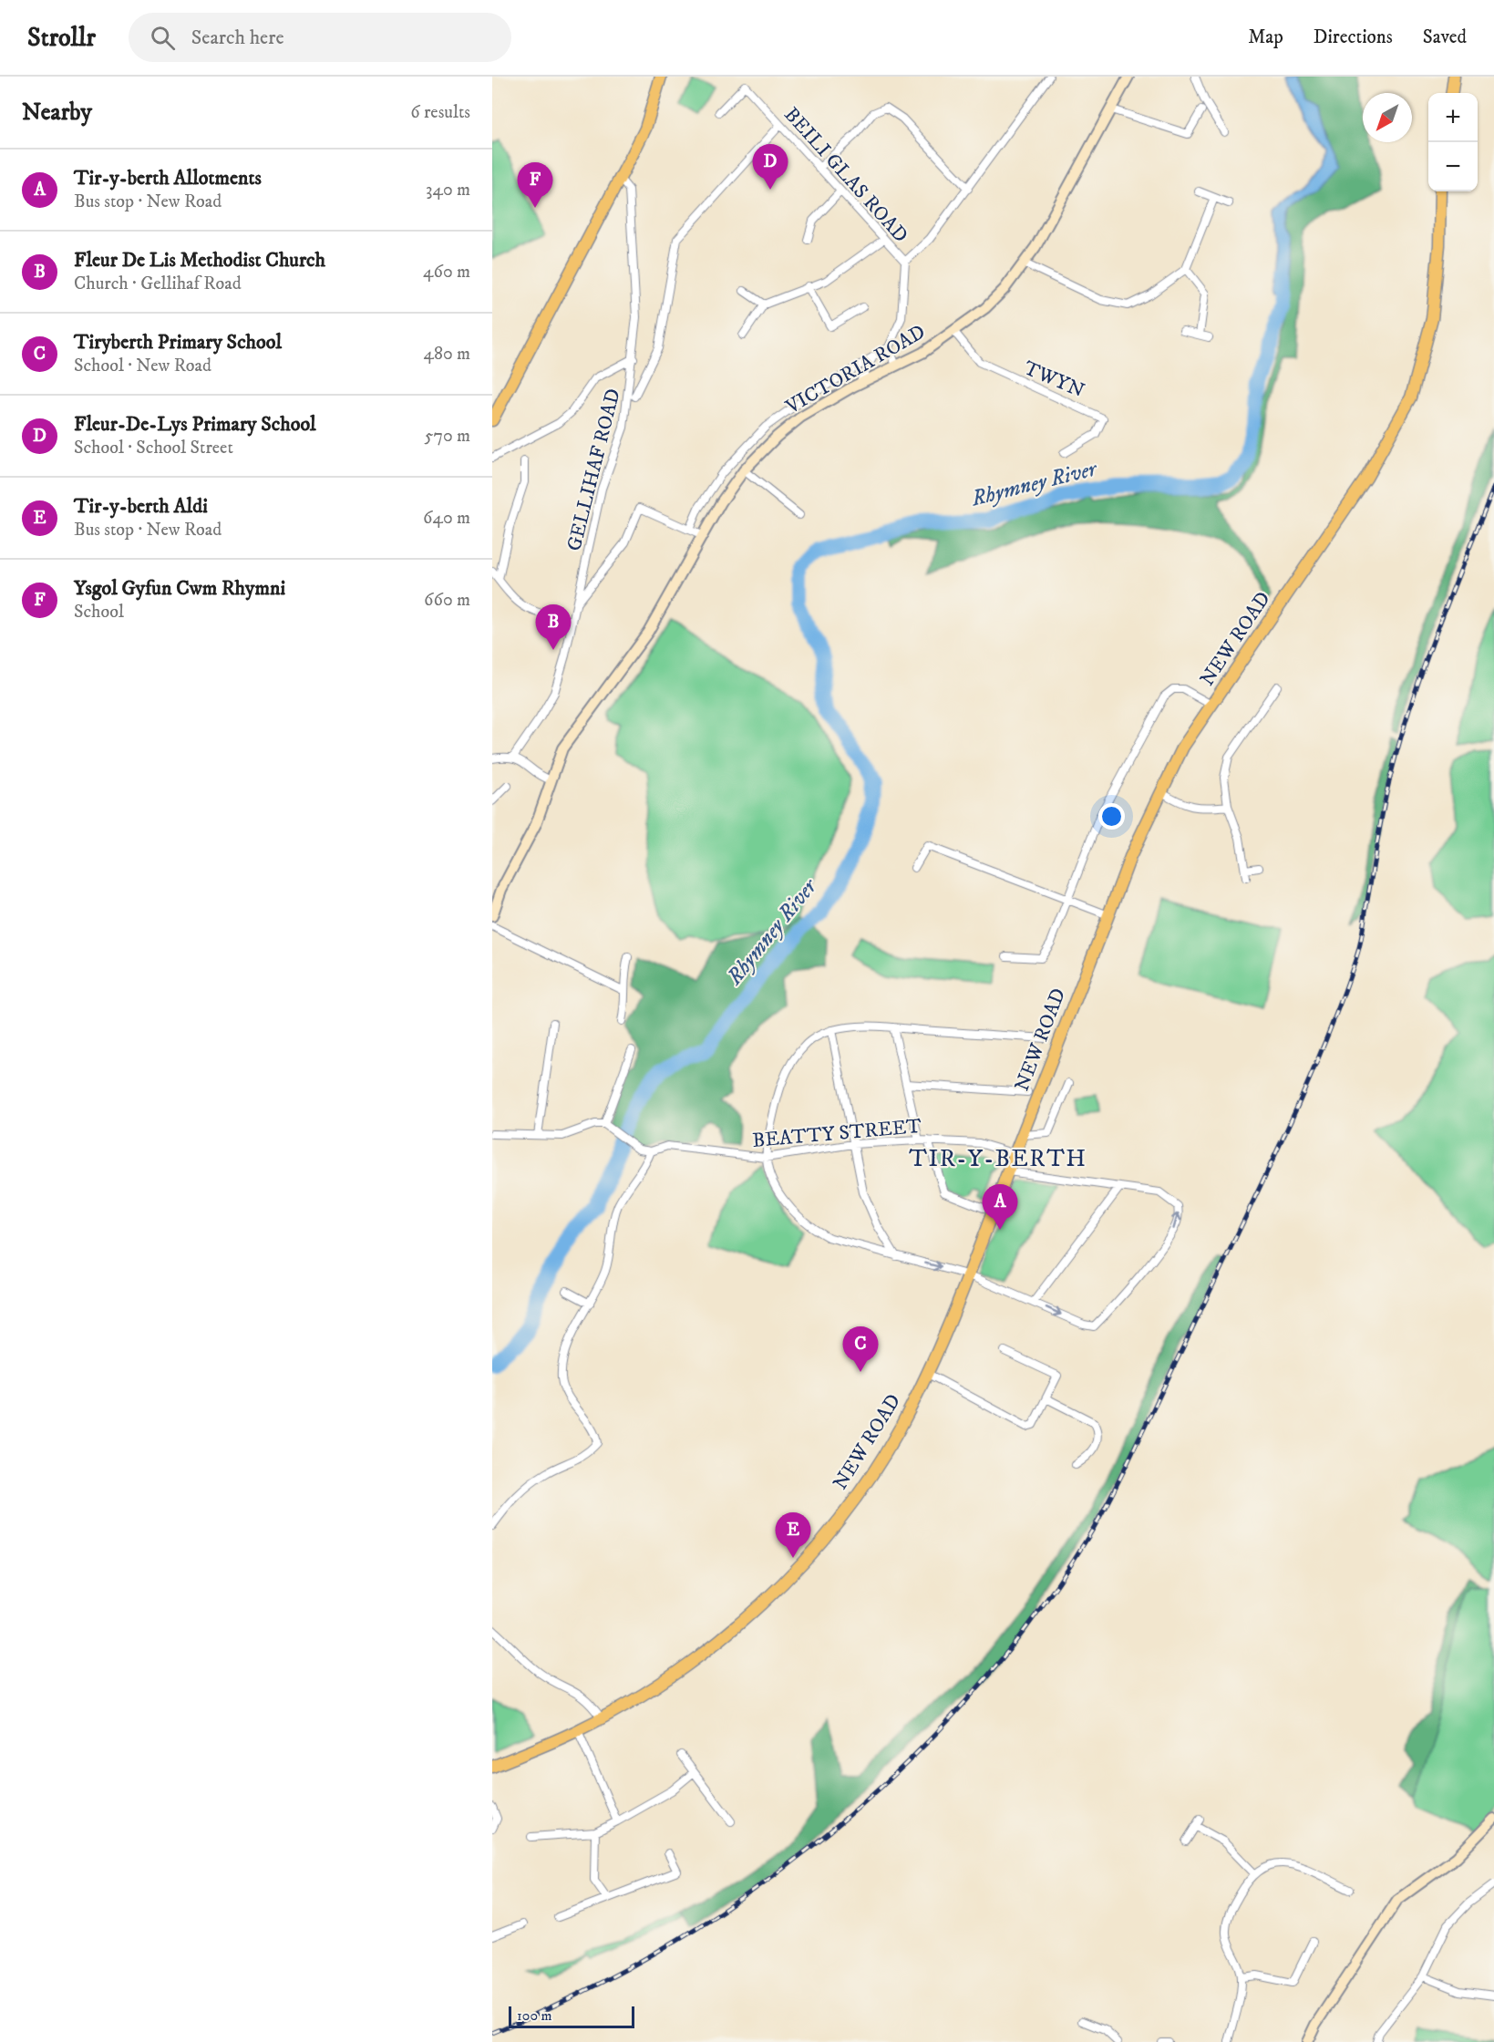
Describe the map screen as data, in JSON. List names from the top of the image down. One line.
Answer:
{"streets":{"main road":["VICTORIA ROAD","NEW ROAD"],"street":["BEILI GLAS ROAD","TWYN","GELLIHAF ROAD","BEATTY STREET"]},"crossings":[["VICTORIA ROAD","TWYN"],["NEW ROAD","BEATTY STREET"]],"districts":["TIR-Y-BERTH"],"water":["Rhymney River"],"scale_bar":"100 m","north":"bottom left","page":{"header":"Strollr","search":"Search here","nav":["Map","Directions","Saved"],"heading":["Nearby","6 results"],"map_buttons":["+","−"],"pins":["D","F","B","A","C","E"],"list":[{"mark":"A","name":"Tir-y-berth Allotments","note":"Bus stop · New Road","value":"340 m"},{"mark":"B","name":"Fleur De Lis Methodist Church","note":"Church · Gellihaf Road","value":"460 m"},{"mark":"C","name":"Tiryberth Primary School","note":"School · New Road","value":"480 m"},{"mark":"D","name":"Fleur-De-Lys Primary School","note":"School · School Street","value":"570 m"},{"mark":"E","name":"Tir-y-berth Aldi","note":"Bus stop · New Road","value":"640 m"},{"mark":"F","name":"Ysgol Gyfun Cwm Rhymni","note":"School","value":"660 m"}],"scale":"100 m"}}
